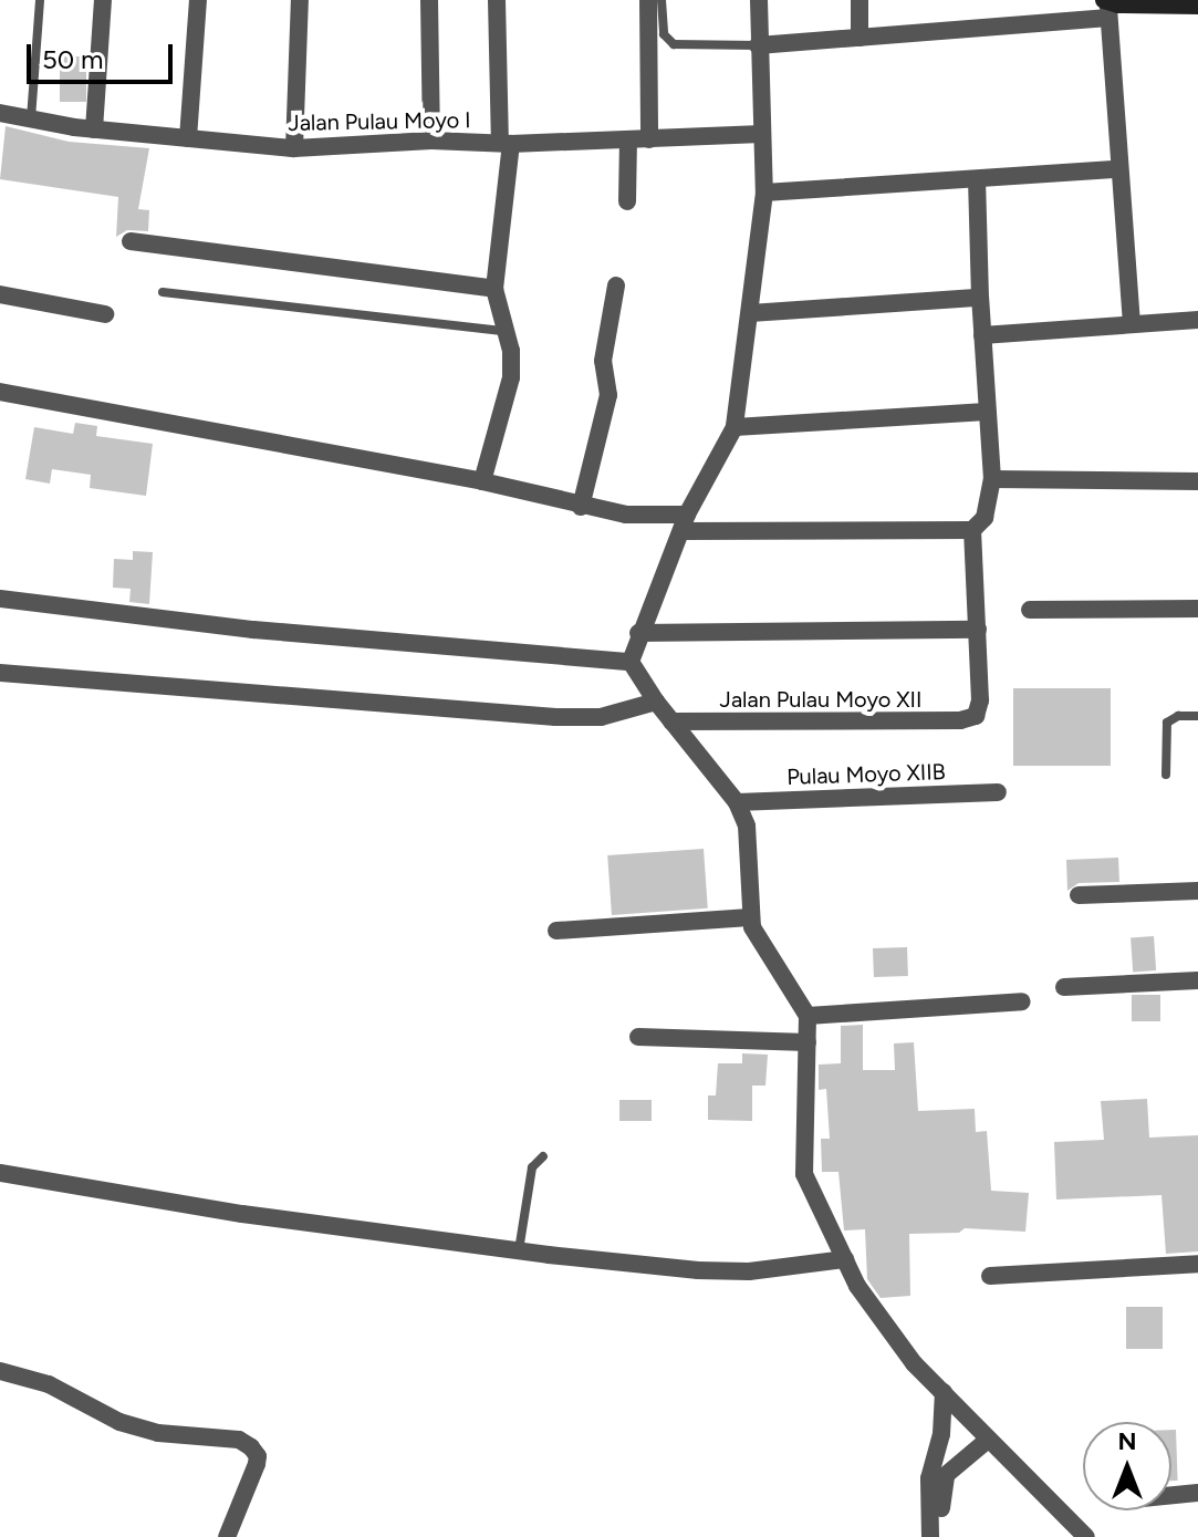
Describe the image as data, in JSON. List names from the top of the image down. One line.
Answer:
{"streets":{"street":["Jalan Pulau Moyo I","Jalan Pulau Moyo XII","Pulau Moyo XIIB"]},"scale_bar":"50 m","north":"top"}
